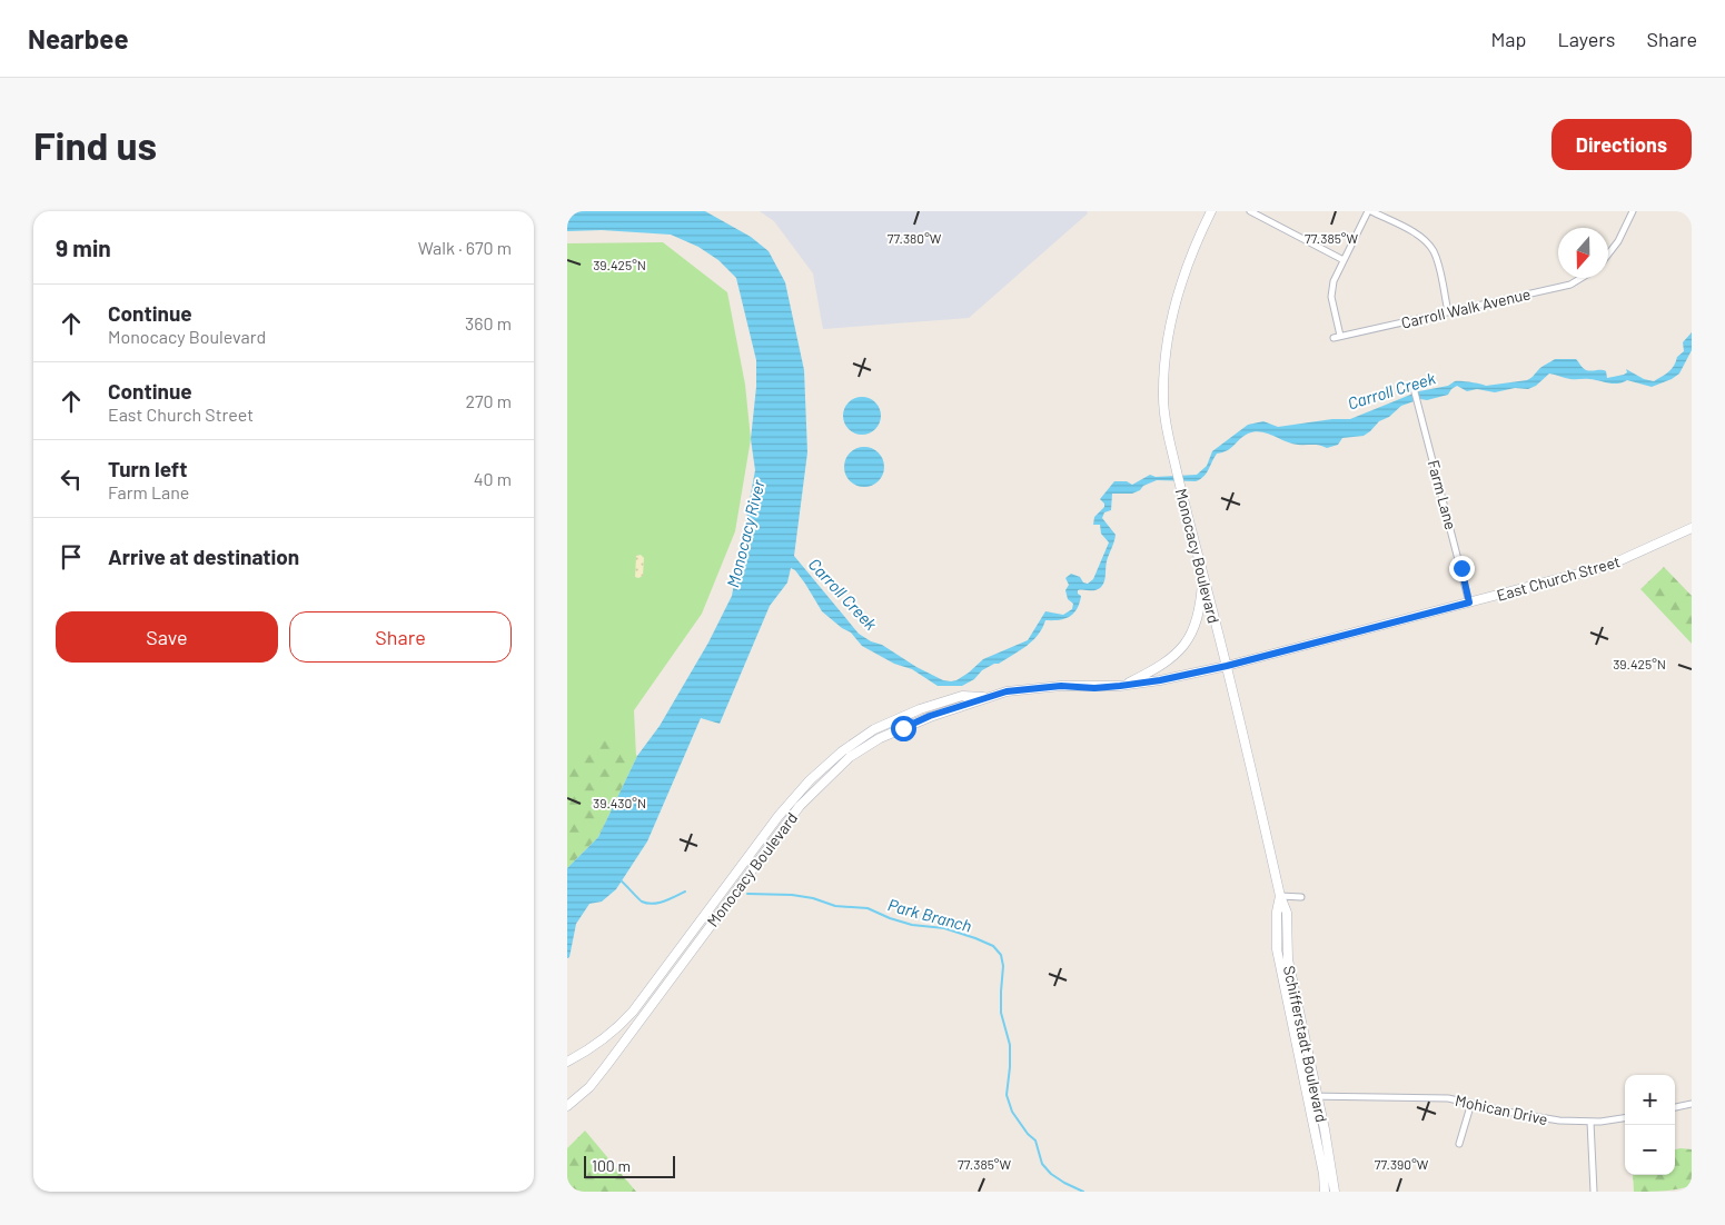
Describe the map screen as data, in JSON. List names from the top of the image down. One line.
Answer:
{"streets":{"main road":["Monocacy Boulevard","East Church Street","Schifferstadt Boulevard"],"street":["Carroll Walk Avenue","Farm Lane","Mohican Drive"]},"crossings":[["Farm Lane","East Church Street"],["Monocacy Boulevard","East Church Street"],["Monocacy Boulevard","Schifferstadt Boulevard"],["East Church Street","Schifferstadt Boulevard"],["Schifferstadt Boulevard","Mohican Drive"]],"water":["Carroll Creek","Monocacy River","Park Branch"],"scale_bar":"100 m","north":"bottom","page":{"header":"Nearbee","nav":["Map","Layers","Share"],"buttons":["Directions",["Save","Share"]],"title":"Find us","heading":["9 min","Walk · 670 m"],"list":[["Continue","Monocacy Boulevard","360 m"],["Continue","East Church Street","270 m"],["Turn left","Farm Lane","40 m"],"Arrive at destination"],"map_buttons":["+","−"],"scale":"100 m"},"coordinates":["77.380°W","77.385°W","39.425°N","39.430°N","77.390°W"]}
